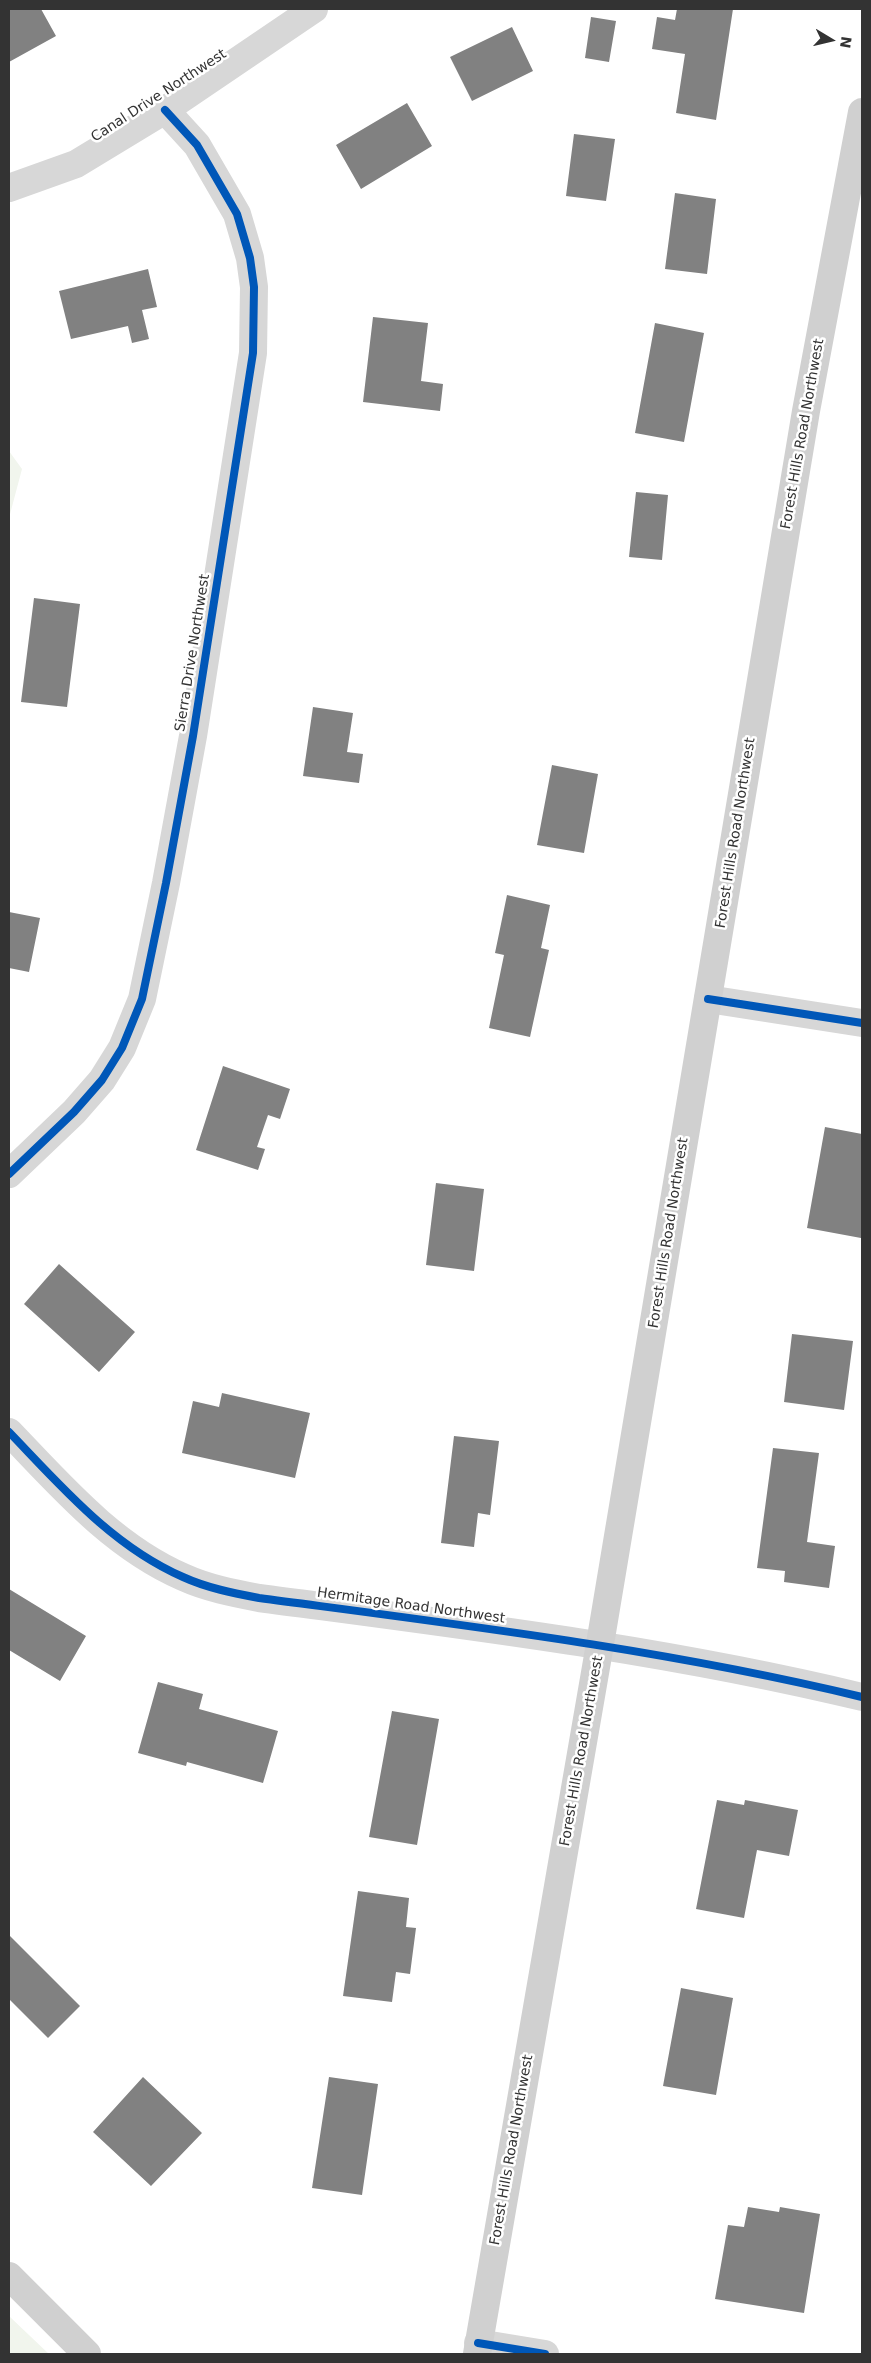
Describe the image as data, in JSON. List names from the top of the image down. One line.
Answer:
{"streets":{"main road":["Forest Hills Road Northwest"],"street":["Canal Drive Northwest","Sierra Drive Northwest","Hermitage Road Northwest"]},"crossings":[["Canal Drive Northwest","Sierra Drive Northwest"],["Forest Hills Road Northwest","Hermitage Road Northwest"]],"north":"right"}
